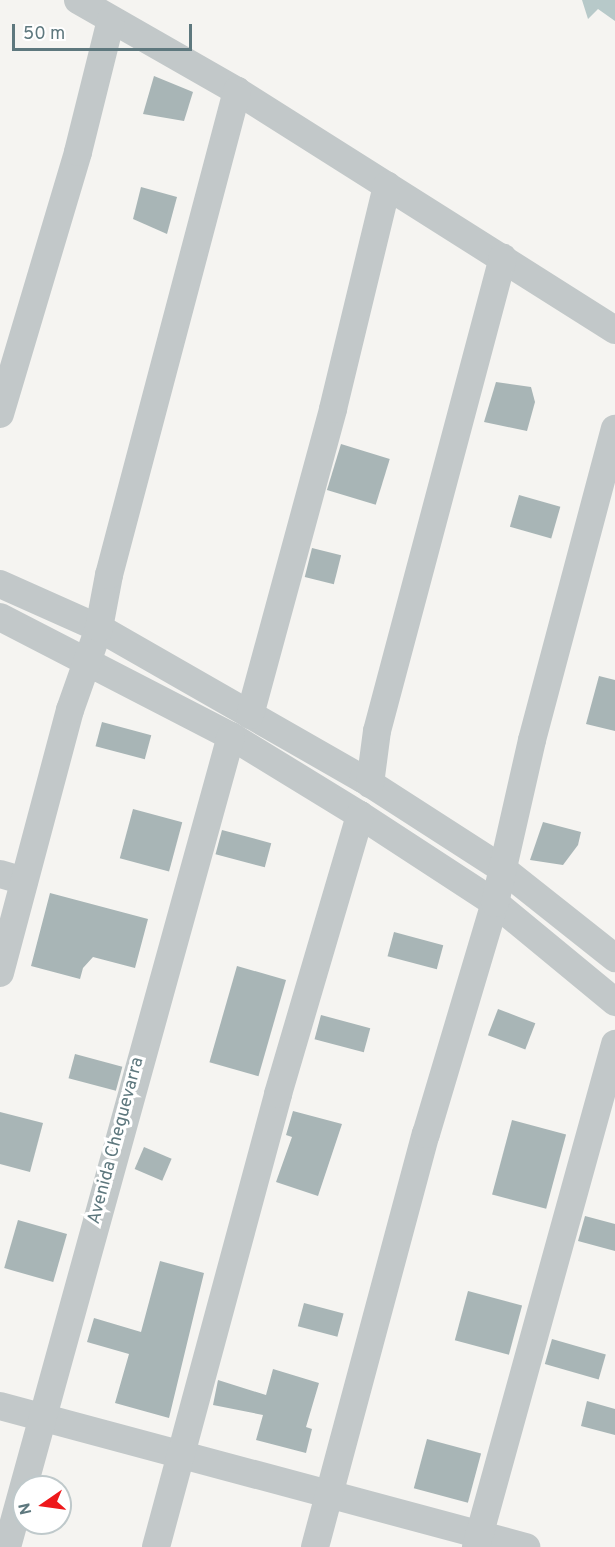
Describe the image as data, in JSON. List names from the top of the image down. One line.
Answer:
{"streets":{"street":["Avenida Cheguevarra"]},"scale_bar":"50 m","north":"left"}
